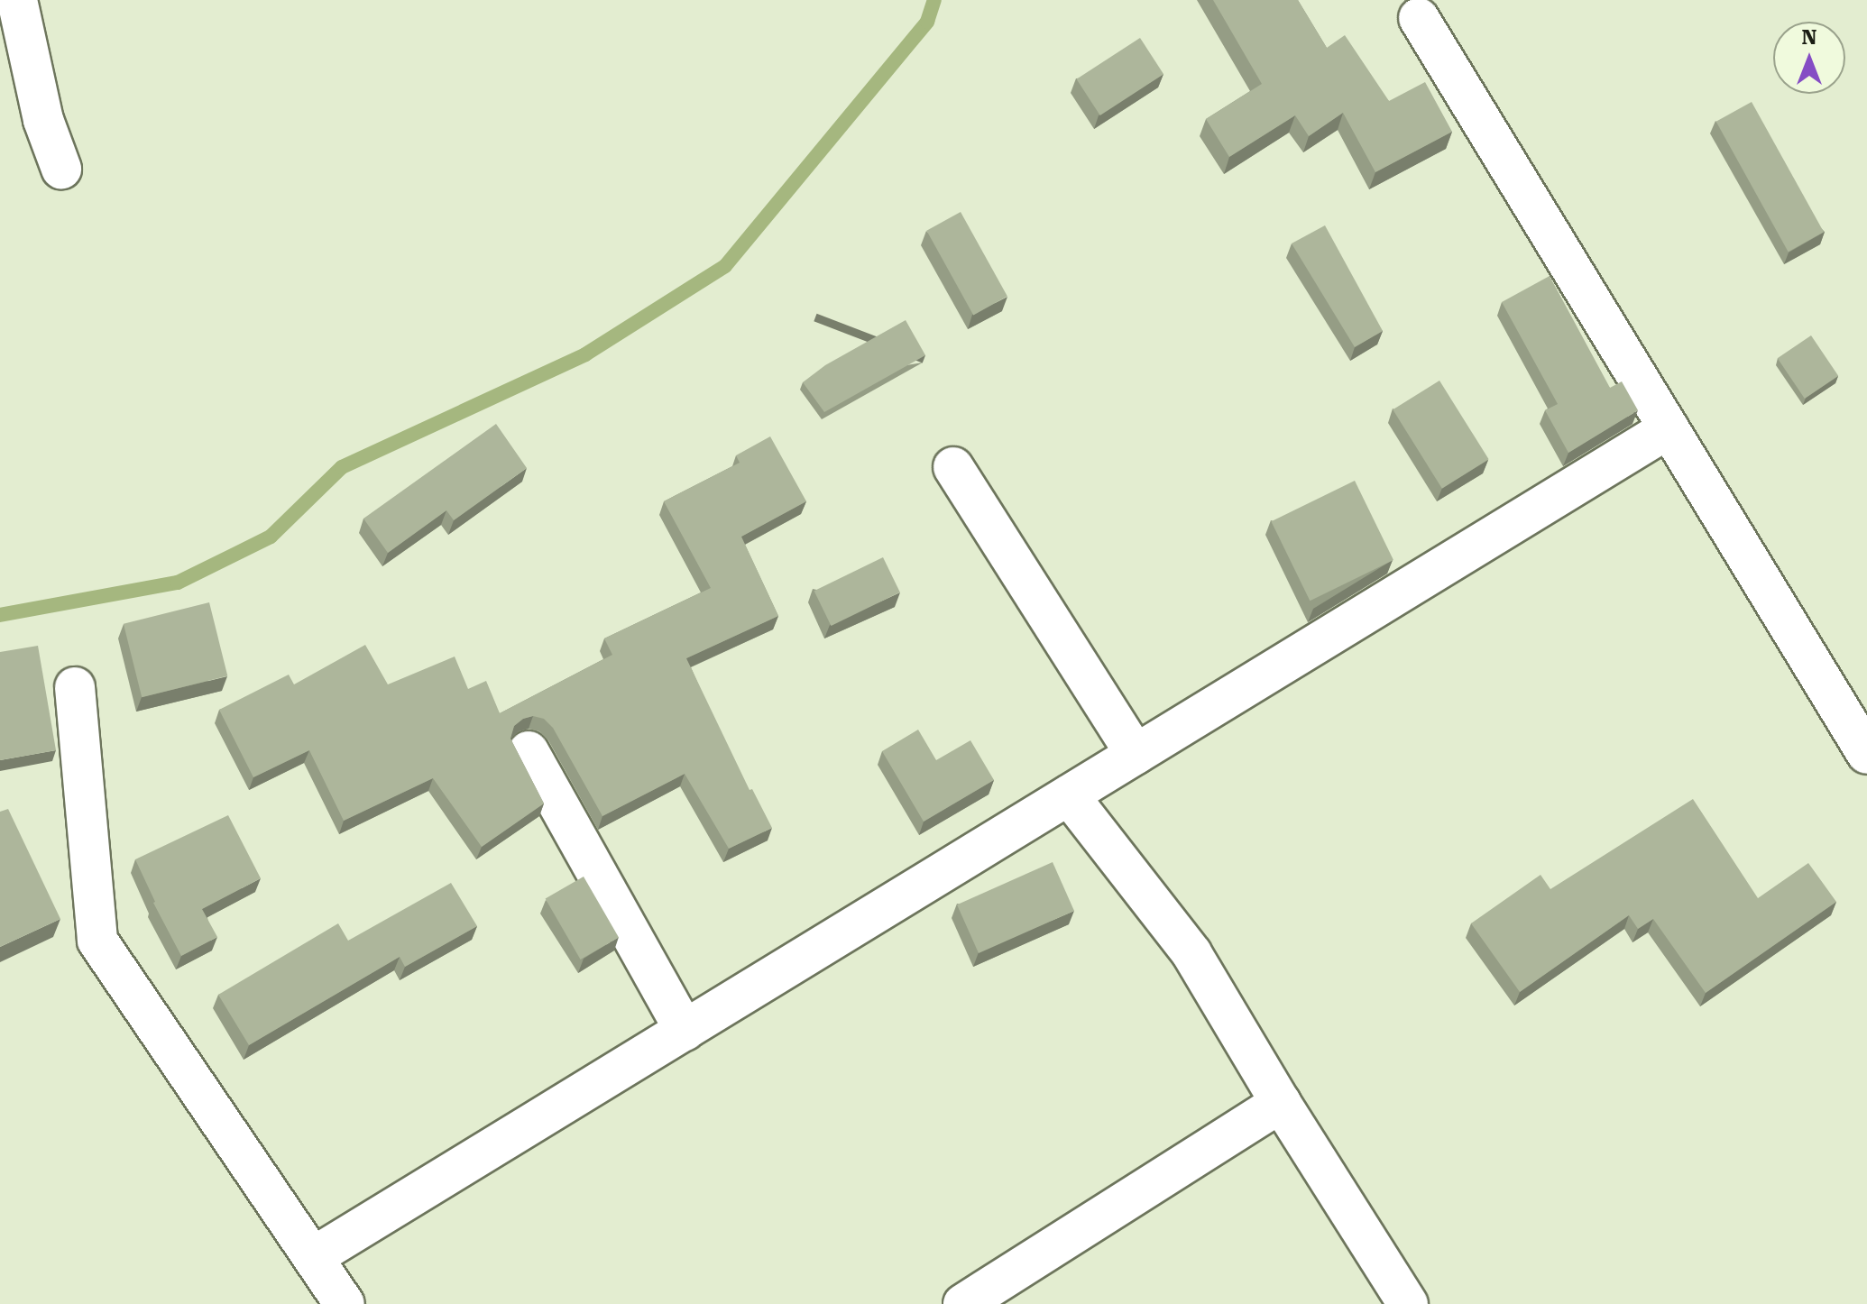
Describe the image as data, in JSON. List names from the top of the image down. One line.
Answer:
{"north":"top"}
